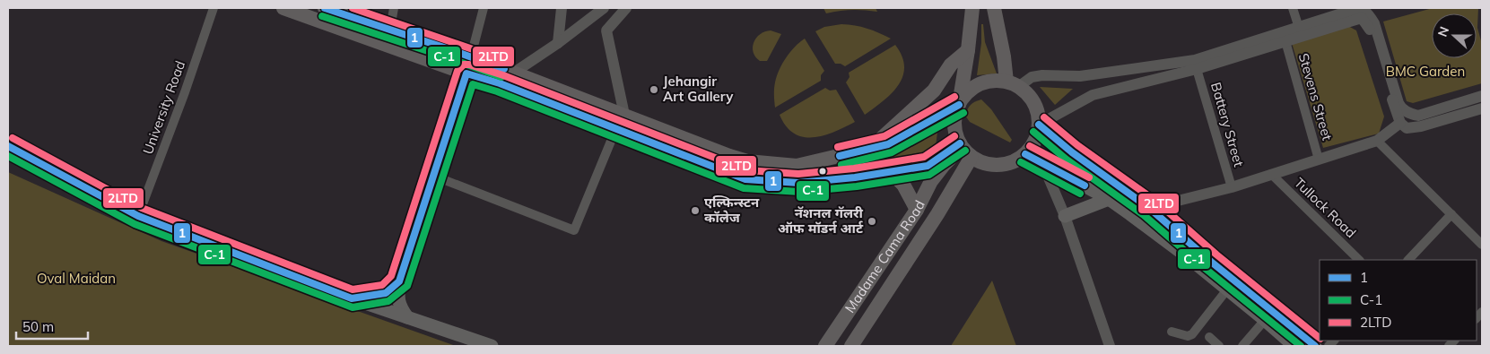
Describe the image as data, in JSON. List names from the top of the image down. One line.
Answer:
{"streets":{"main road":["Madame Cama Road"],"street":["Stevens Street","University Road","Battery Street","Tullock Road"]},"parks":["BMC Garden","Oval Maidan"],"places":["Jehangir Art Gallery","एल्फिन्स्टन कॉलेज","नॅशनल गॅलरी ऑफ मॉडर्न आर्ट"],"lines":["transit line 1","transit line 2LTD","transit line C-1"],"legend":["1","C-1","2LTD"],"scale_bar":"50 m","north":"left"}
